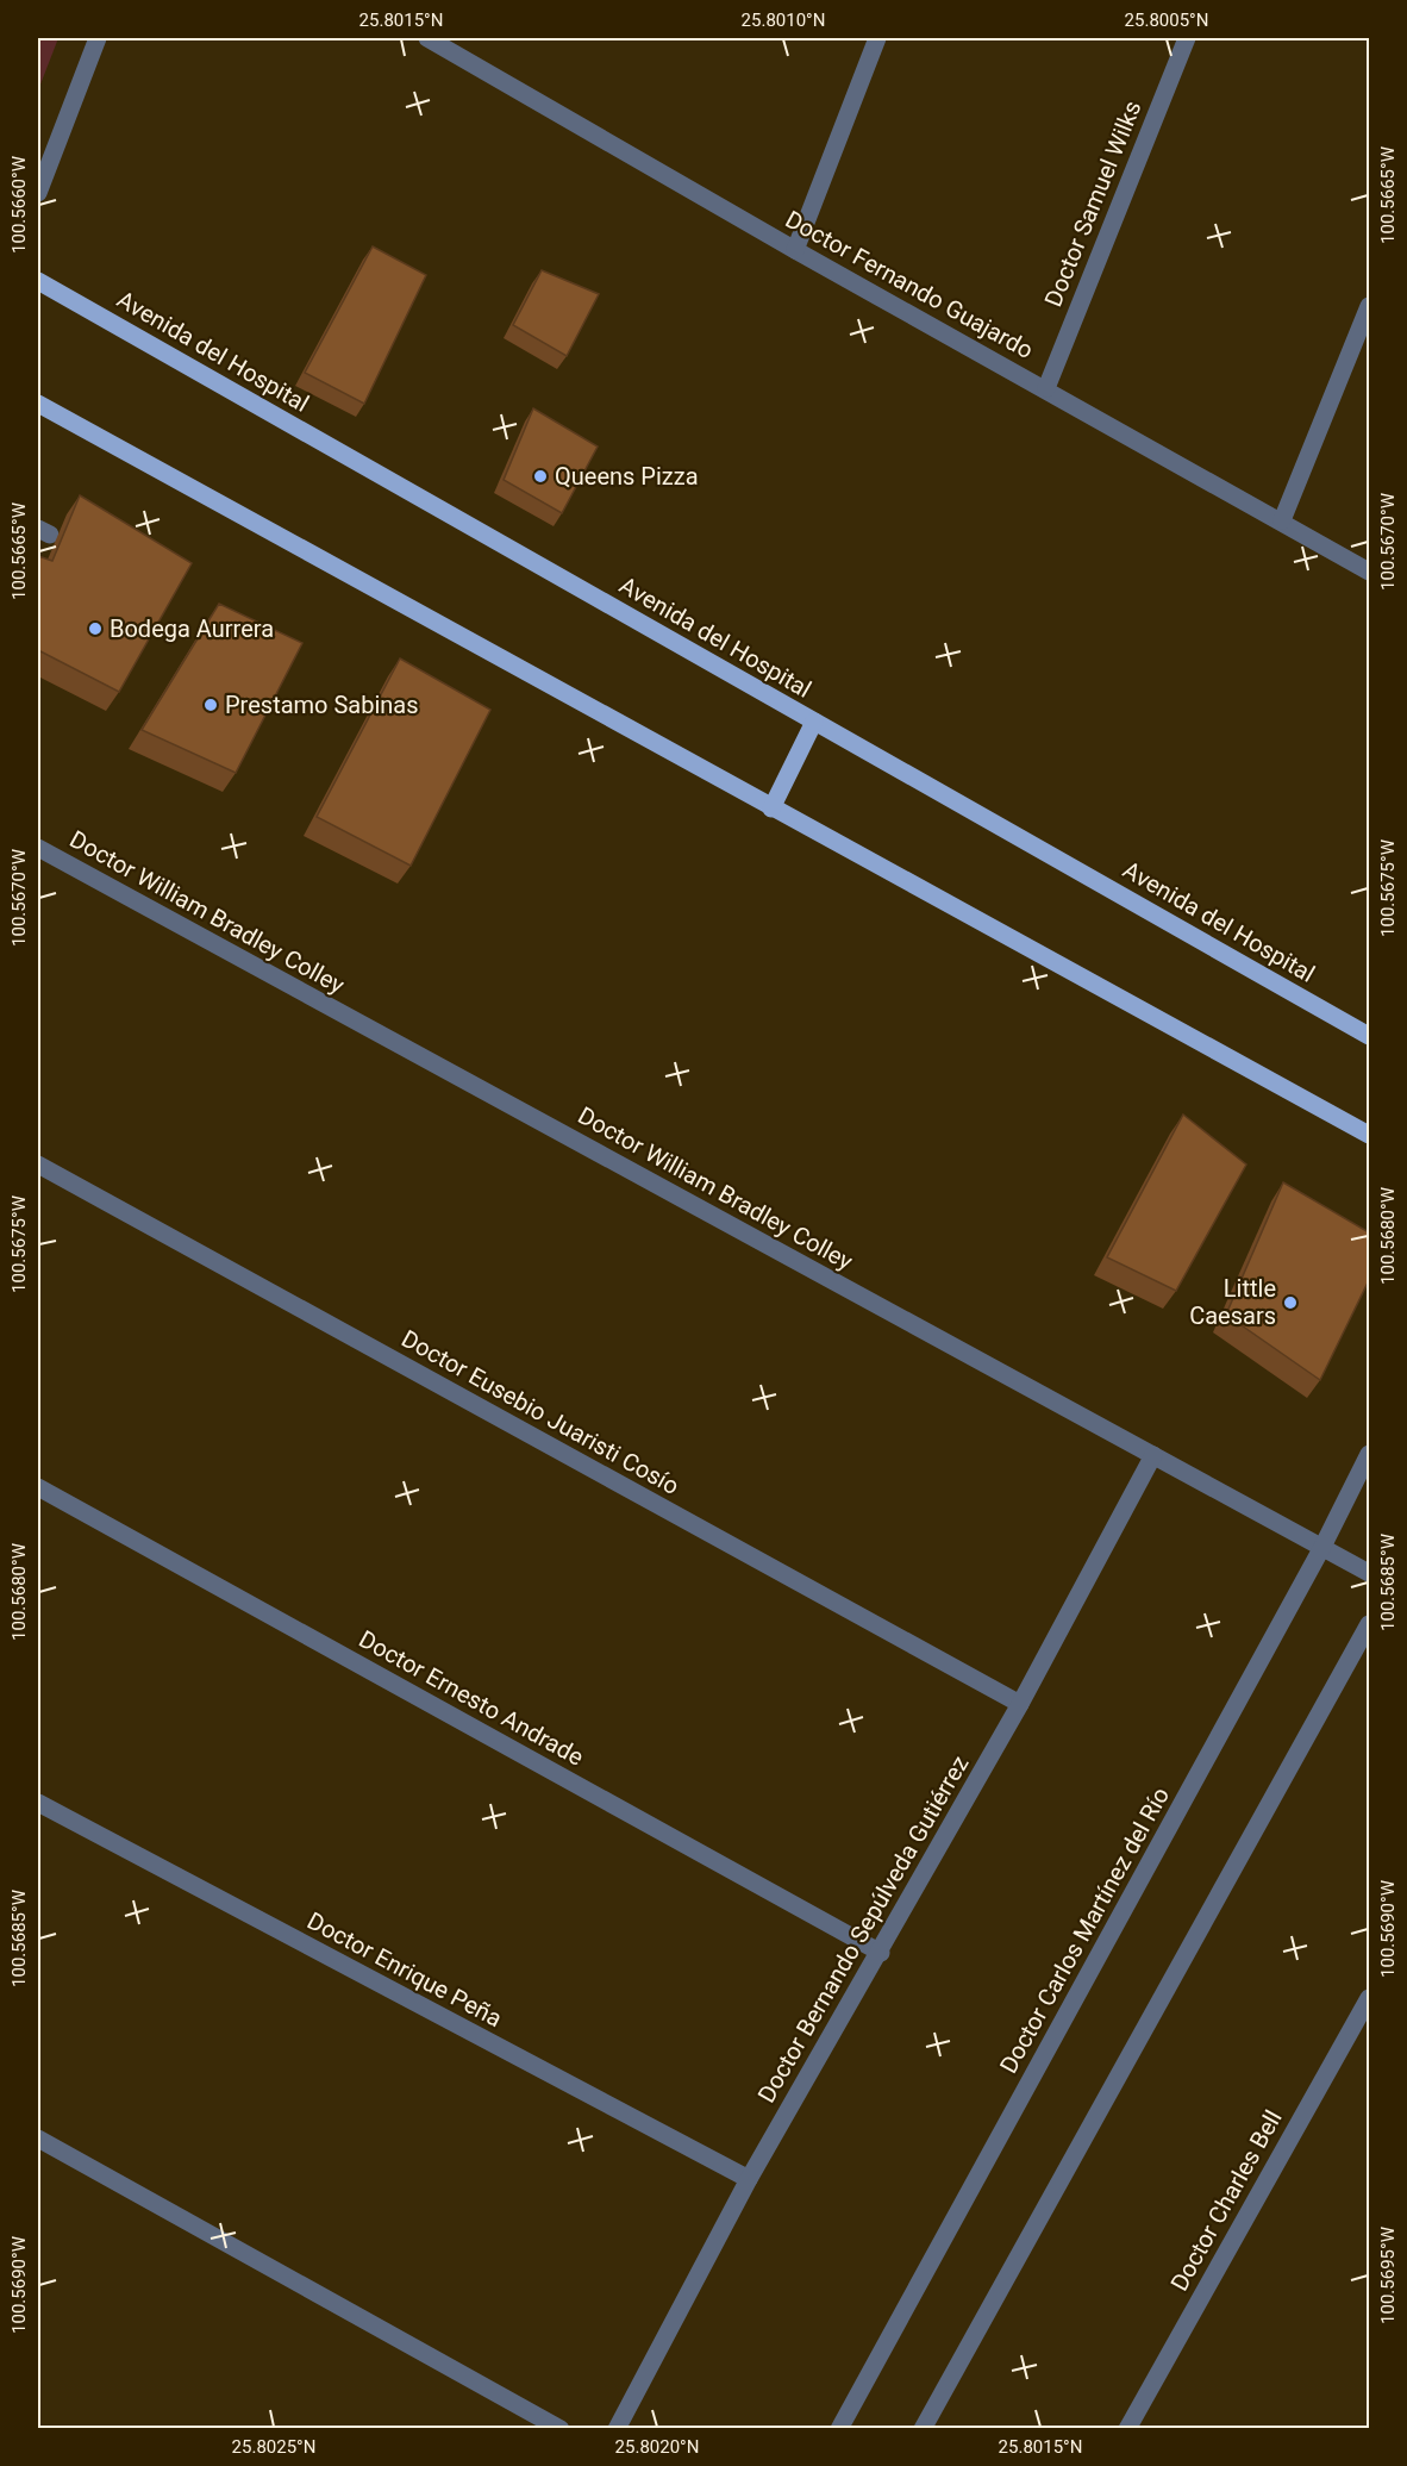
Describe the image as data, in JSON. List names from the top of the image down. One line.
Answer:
{"streets":{"main road":["Avenida del Hospital"],"street":["Doctor Samuel Wilks","Doctor Fernando Guajardo","Doctor William Bradley Colley","Doctor Eusebio Juaristi Cosío","Doctor Ernesto Andrade","Doctor Bernando Sepúlveda Gutiérrez","Doctor Carlos Martínez del Río","Doctor Enrique Peña","Doctor Charles Bell"]},"crossings":[["Doctor Samuel Wilks","Doctor Fernando Guajardo"],["Doctor William Bradley Colley","Doctor Bernando Sepúlveda Gutiérrez"],["Doctor William Bradley Colley","Doctor Carlos Martínez del Río"],["Doctor Eusebio Juaristi Cosío","Doctor Bernando Sepúlveda Gutiérrez"],["Doctor Ernesto Andrade","Doctor Bernando Sepúlveda Gutiérrez"],["Doctor Bernando Sepúlveda Gutiérrez","Doctor Enrique Peña"]],"places":["Queens Pizza","Bodega Aurrera","Prestamo Sabinas","Little Caesars"],"coordinates":["25.8015°N","25.8010°N","25.8005°N","100.5665°W","100.5660°W","100.5670°W","100.5675°W","100.5680°W","100.5685°W","100.5690°W","100.5695°W","25.8025°N","25.8020°N"]}
